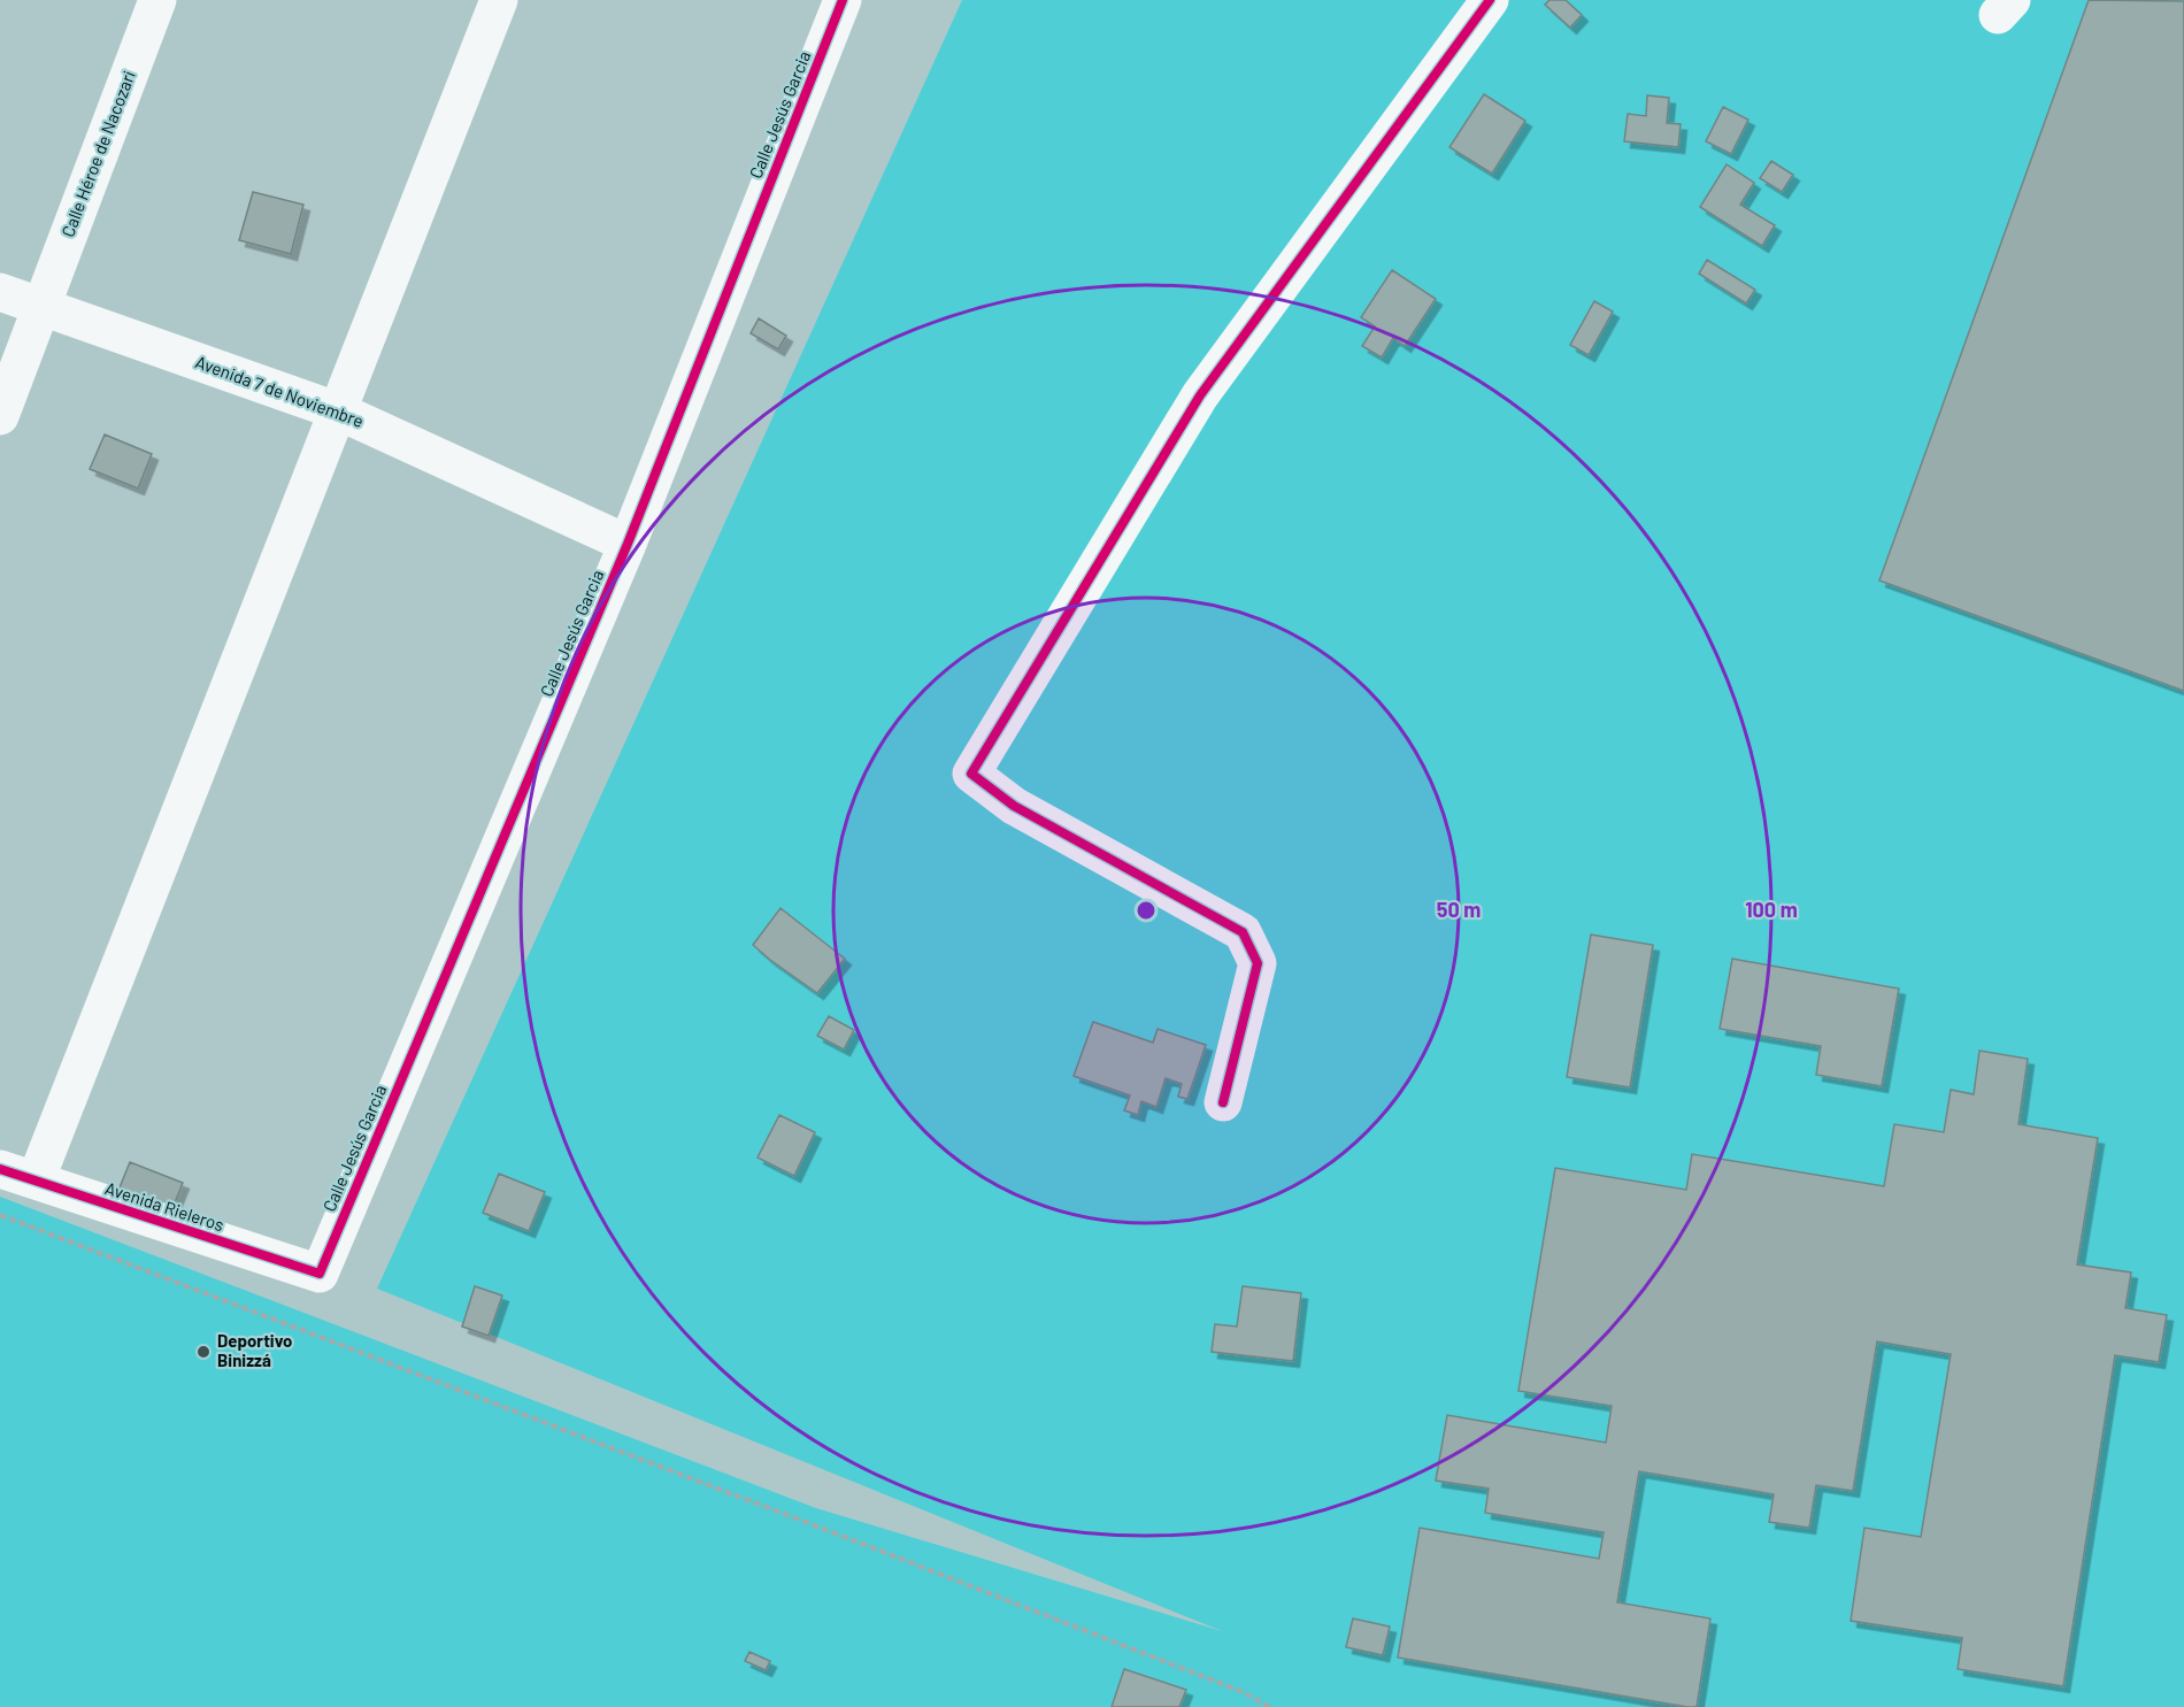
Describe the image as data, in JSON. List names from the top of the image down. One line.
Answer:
{"streets":{"street":["Calle Jesús Garcia","Calle Héroe de Nacozari","Avenida 7 de Noviembre","Avenida Rieleros"]},"crossings":[["Calle Jesús Garcia","Avenida 7 de Noviembre"],["Calle Jesús Garcia","Avenida Rieleros"],["Calle Héroe de Nacozari","Avenida 7 de Noviembre"]],"places":["Deportivo Binizzá"],"rings":["50 m","100 m"]}
